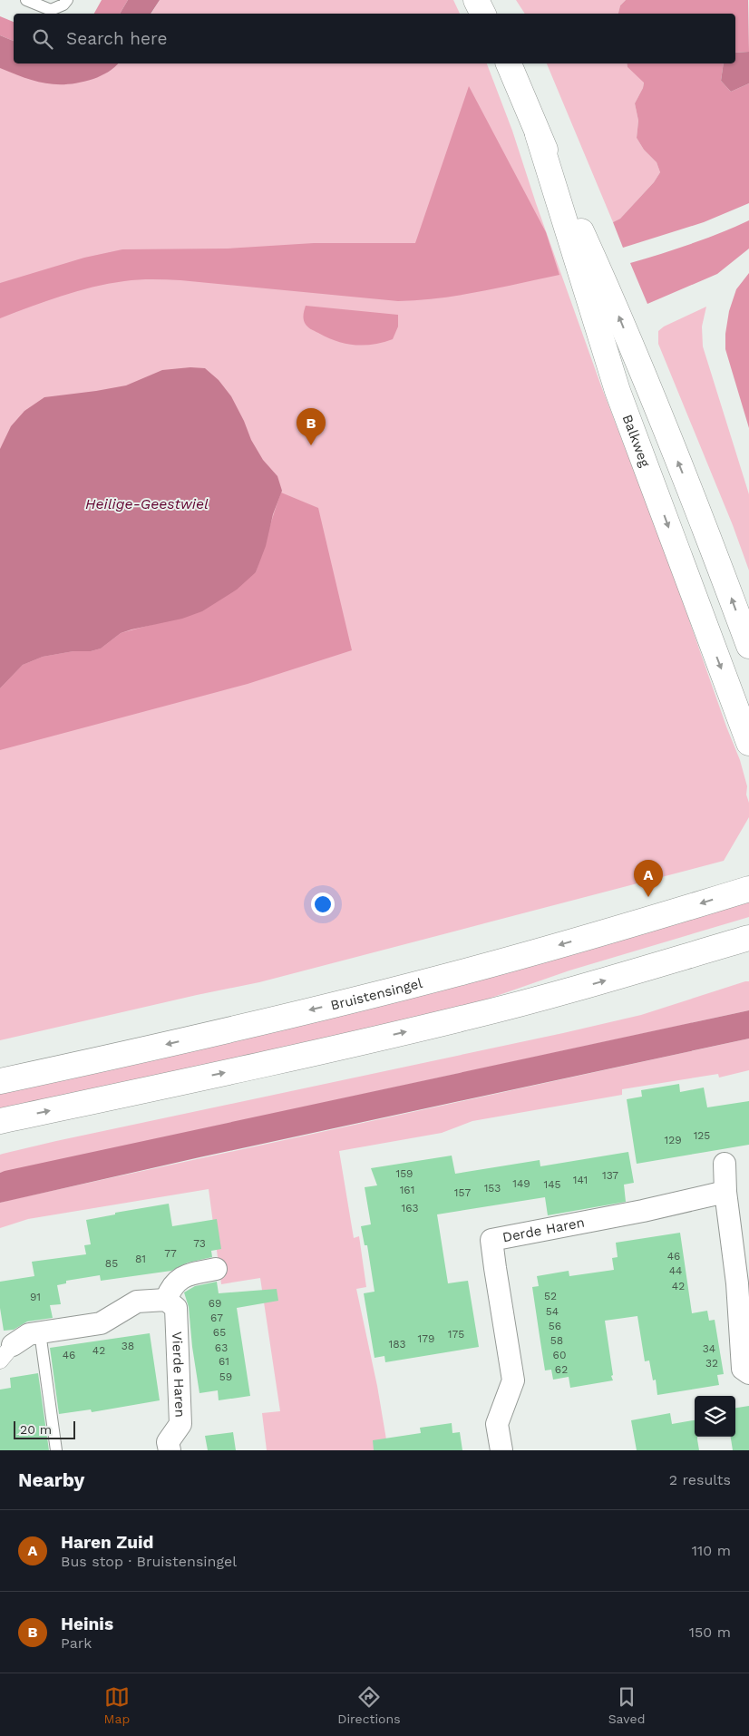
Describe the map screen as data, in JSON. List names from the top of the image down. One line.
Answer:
{"streets":{"main road":["Balkweg","Bruistensingel"],"street":["Derde Haren","Vierde Haren"]},"water":["Heilige-Geestwiel"],"house_numbers":["125","129","159","137","141","149","145","153","161","157","163","73","77","46","81","85","44","42","52","91","69","54","67","56","65","175","179","58","183","38","63","34","42","46","60","61","32","62","59"],"scale_bar":"20 m","page":{"search":"Search here","pins":["B","A"],"scale":"20 m","heading":["Nearby","2 results"],"list":[{"mark":"A","name":"Haren Zuid","note":"Bus stop · Bruistensingel","value":"110 m"},{"mark":"B","name":"Heinis","note":"Park","value":"150 m"}],"nav":["Map","Directions","Saved"]}}
